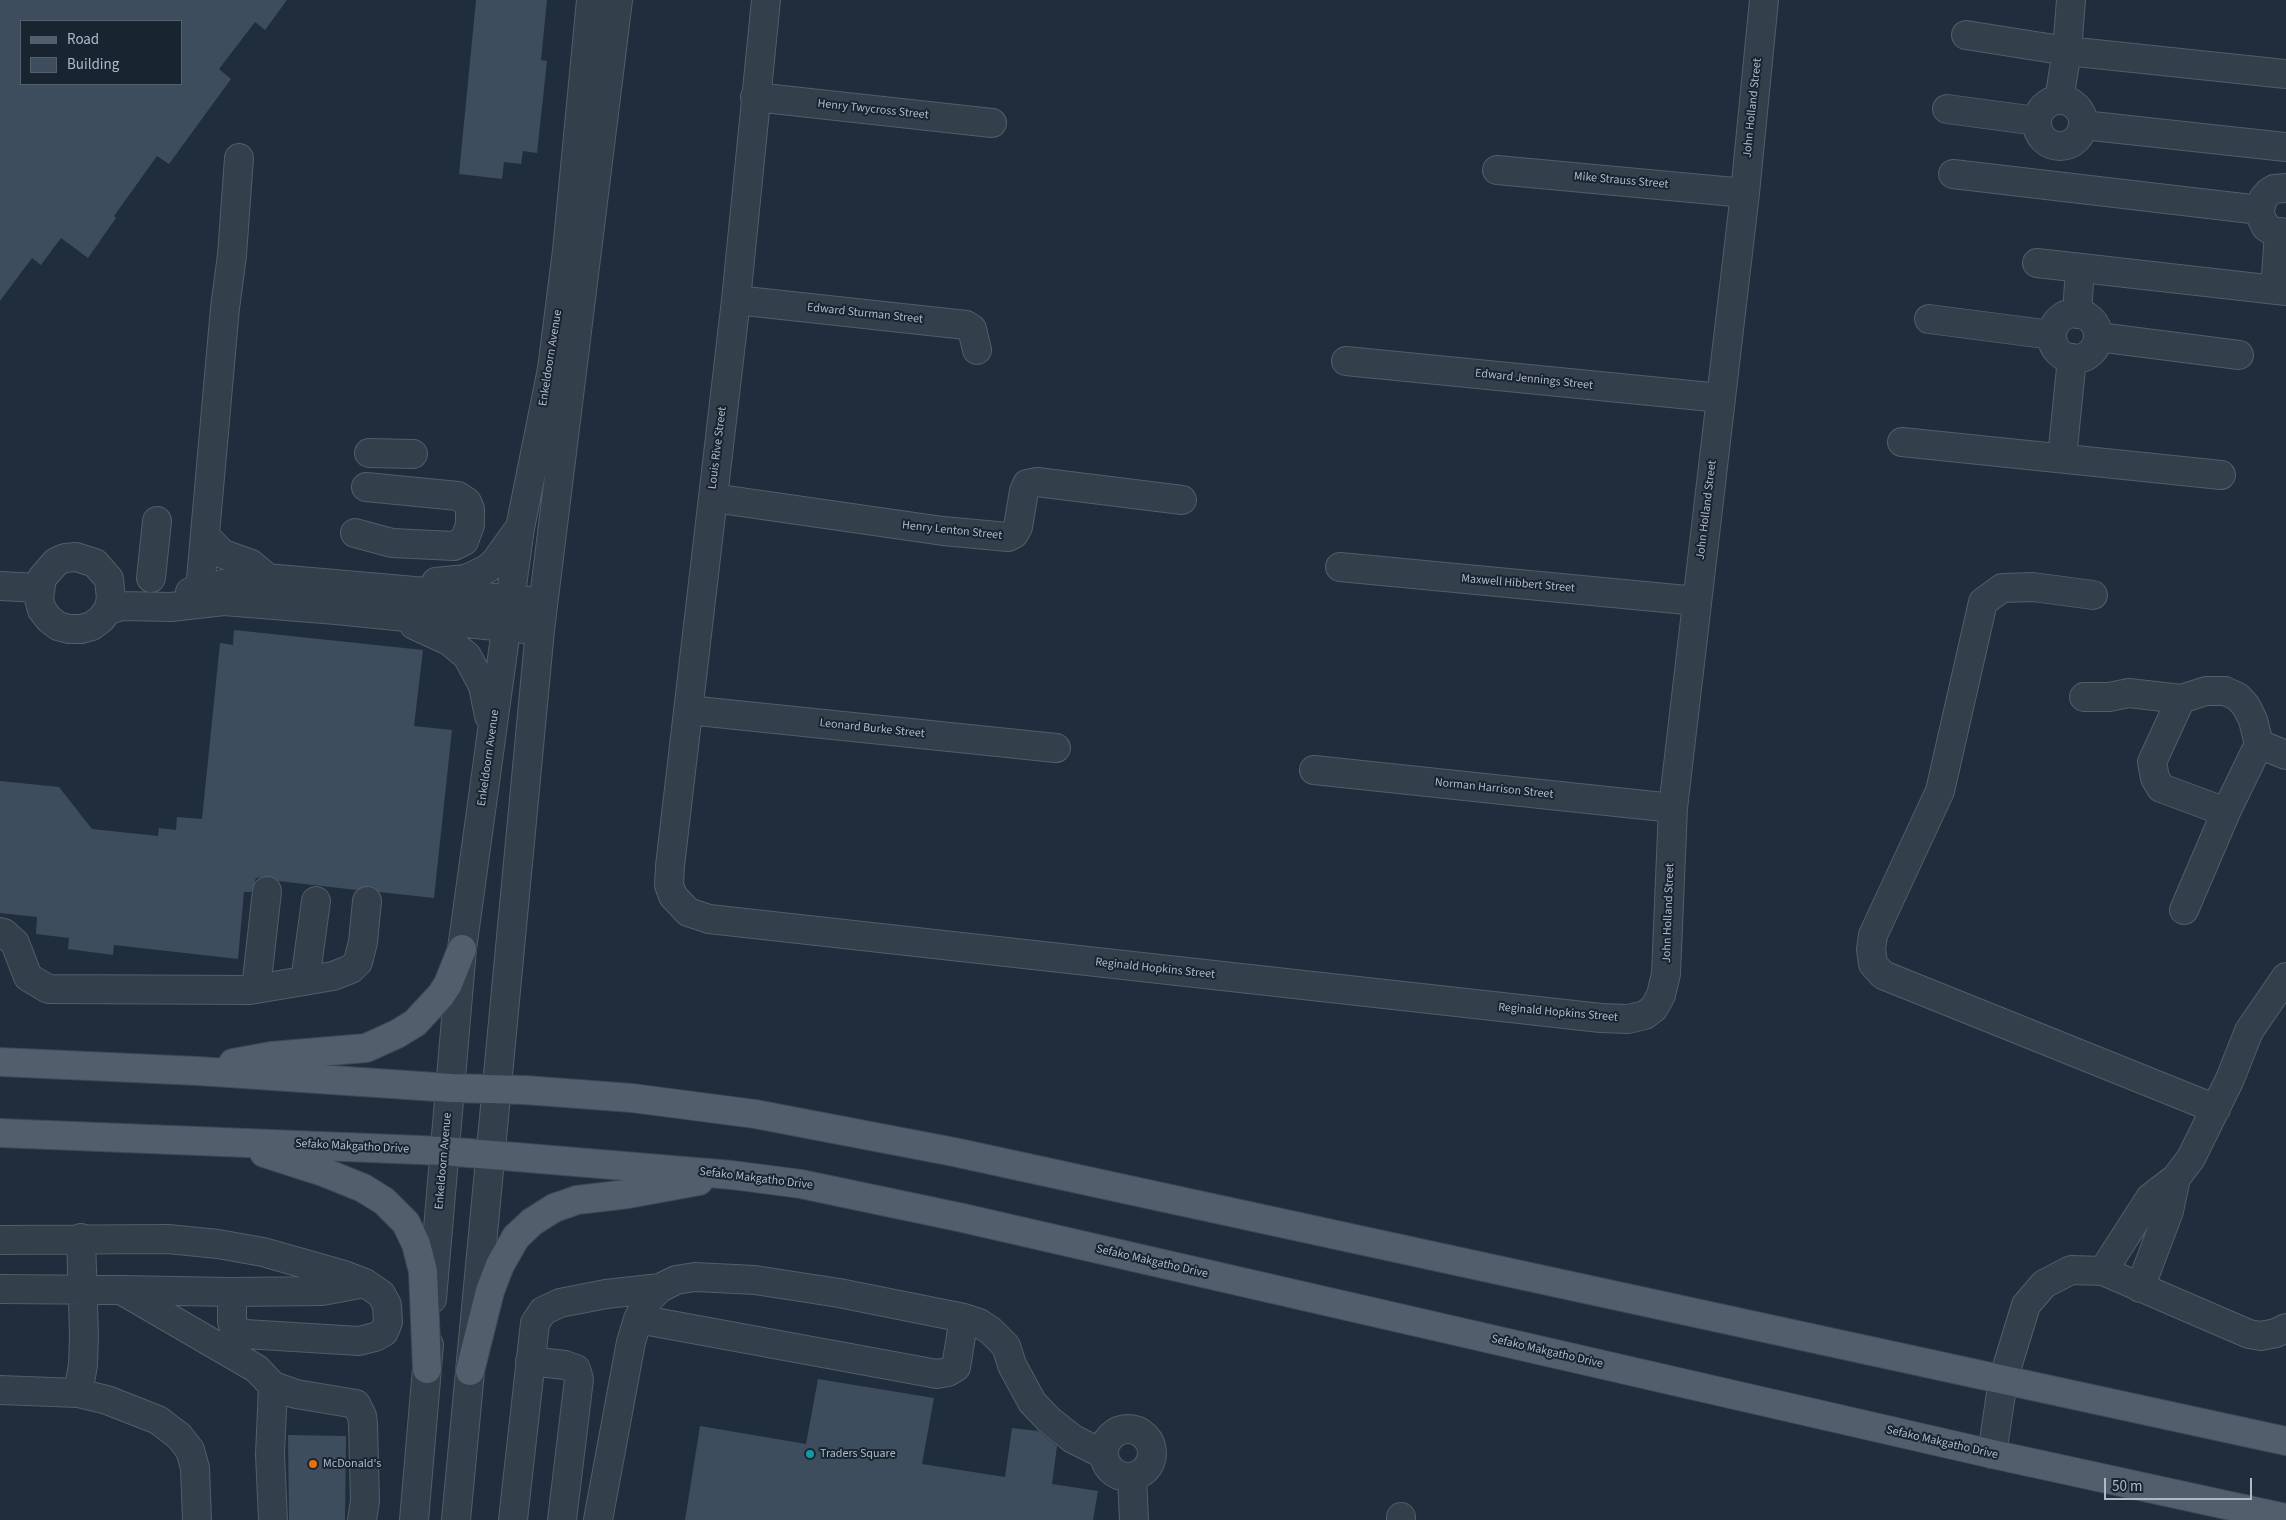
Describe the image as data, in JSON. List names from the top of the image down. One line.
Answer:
{"streets":{"main road":["Sefako Makgatho Drive"],"street":["John Holland Street","Henry Twycross Street","Mike Strauss Street","Edward Sturman Street","Enkeldoorn Avenue","Edward Jennings Street","Louis Rive Street","Henry Lenton Street","Maxwell Hibbert Street","Leonard Burke Street","Norman Harrison Street","Reginald Hopkins Street"]},"crossings":[["John Holland Street","Mike Strauss Street"],["John Holland Street","Edward Jennings Street"],["John Holland Street","Maxwell Hibbert Street"],["John Holland Street","Norman Harrison Street"],["John Holland Street","Reginald Hopkins Street"],["Henry Twycross Street","Louis Rive Street"],["Edward Sturman Street","Louis Rive Street"],["Enkeldoorn Avenue","Sefako Makgatho Drive"],["Louis Rive Street","Henry Lenton Street"],["Louis Rive Street","Leonard Burke Street"],["Louis Rive Street","Reginald Hopkins Street"]],"places":["Traders Square","McDonald's"],"legend":["Road","Building"],"scale_bar":"50 m"}
